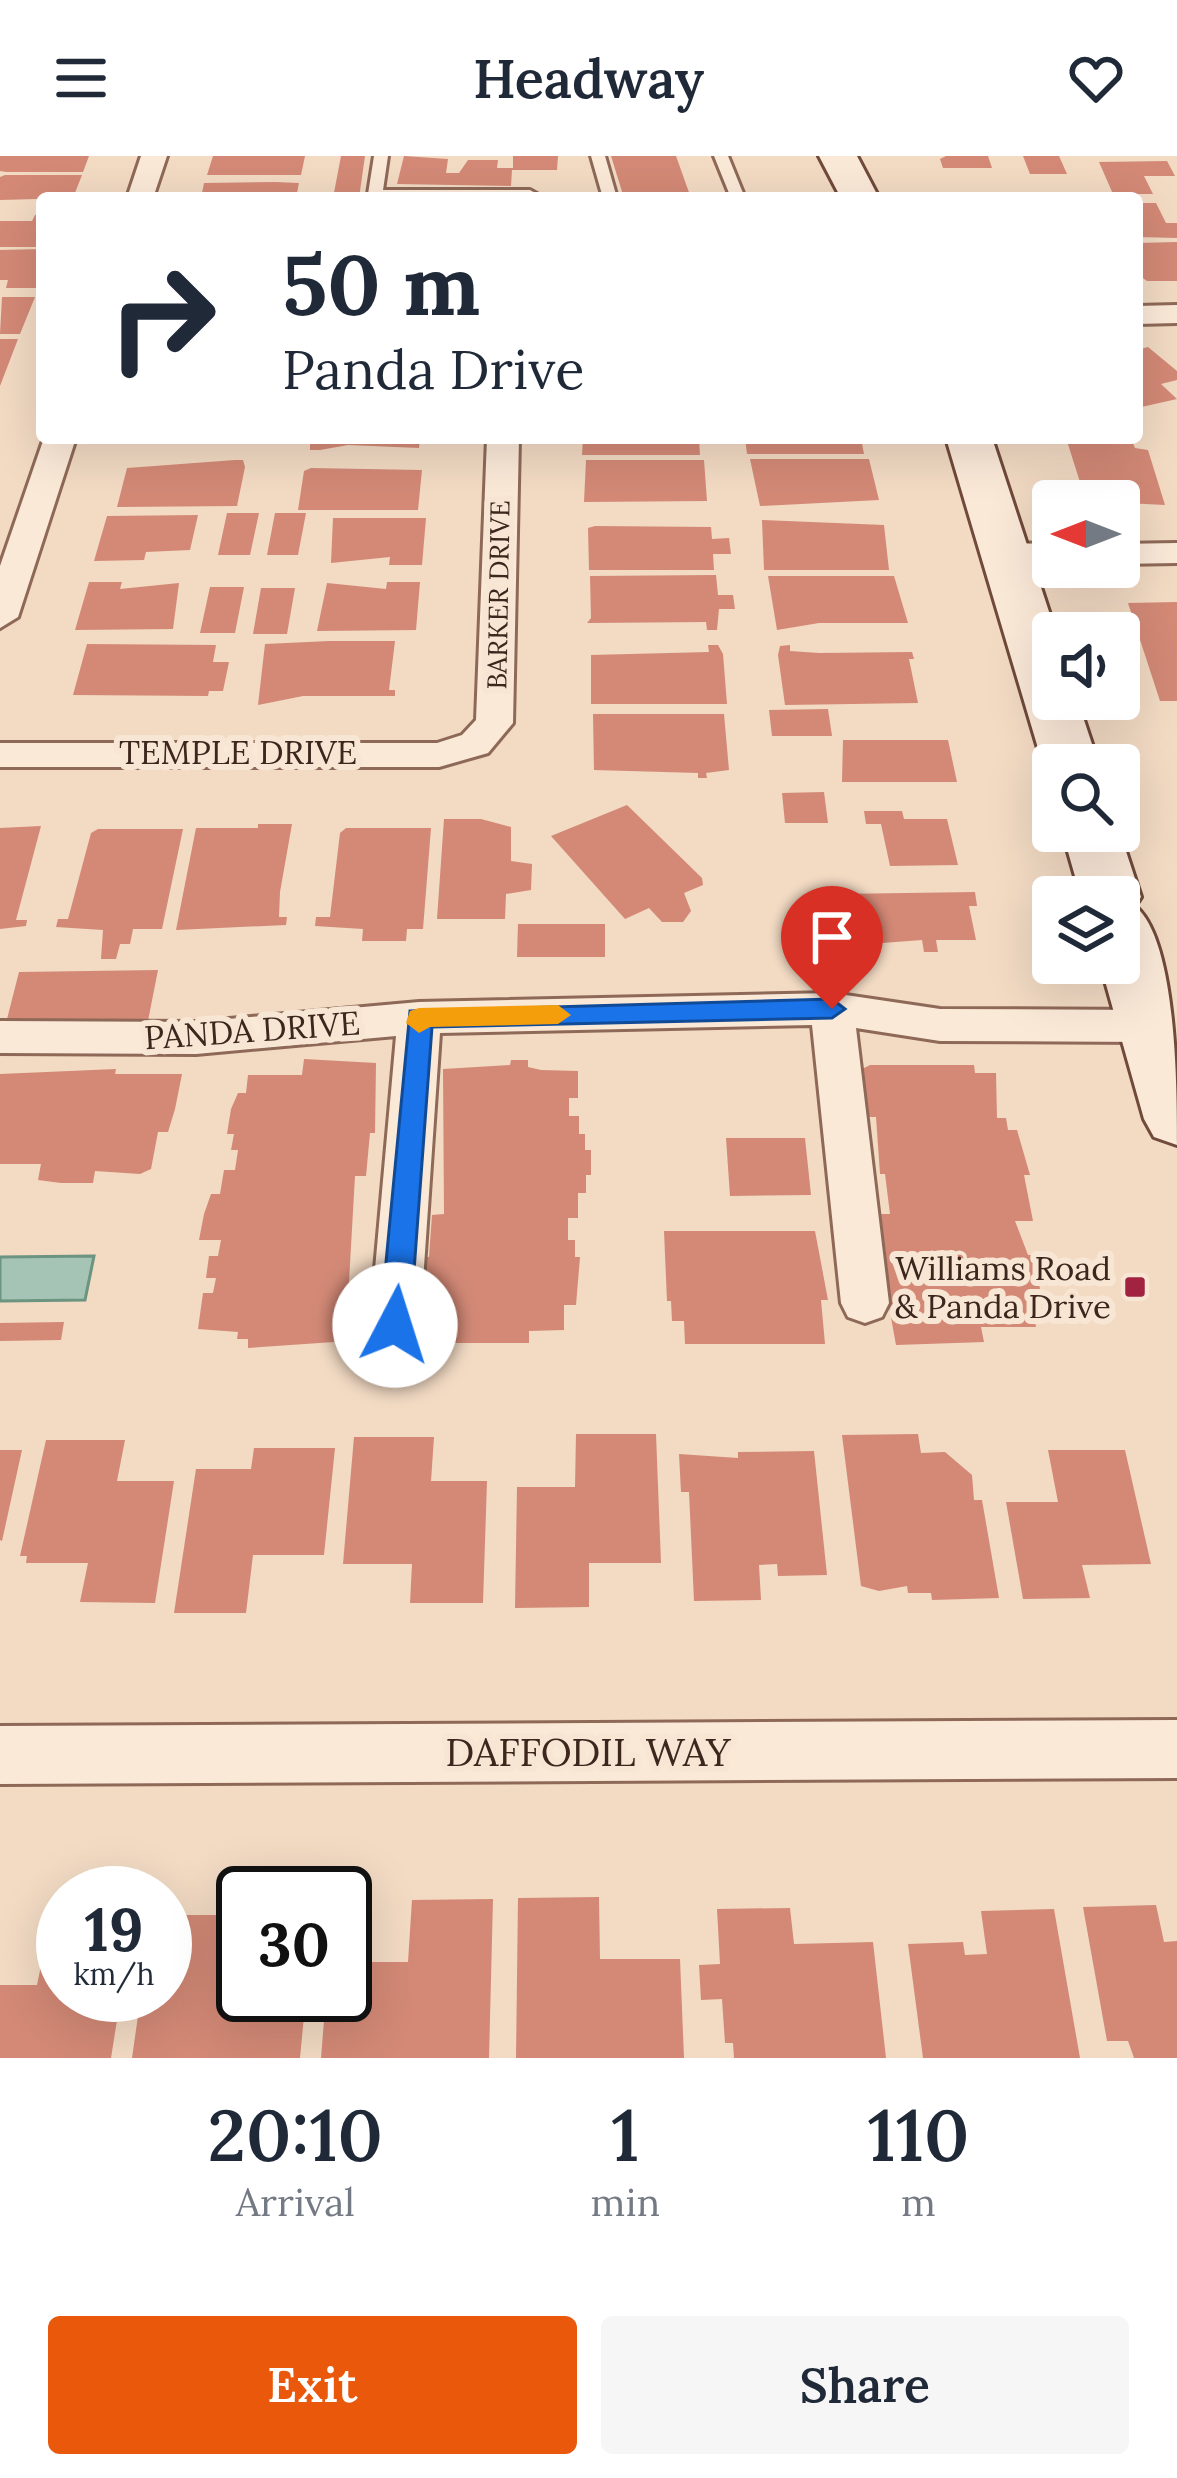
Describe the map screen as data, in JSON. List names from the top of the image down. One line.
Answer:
{"streets":{"street":["BARKER DRIVE","TEMPLE DRIVE","PANDA DRIVE","DAFFODIL WAY"]},"crossings":[["BARKER DRIVE","TEMPLE DRIVE"]],"places":{"transit":["Williams Road & Panda Drive"]},"north":"left","page":{"header":"Headway","turn":["50 m","Panda Drive"],"speed":"19 km/h","limit":"30","eta":["20:10","Arrival","1","min","110","m"],"buttons":["Exit","Share"]}}
